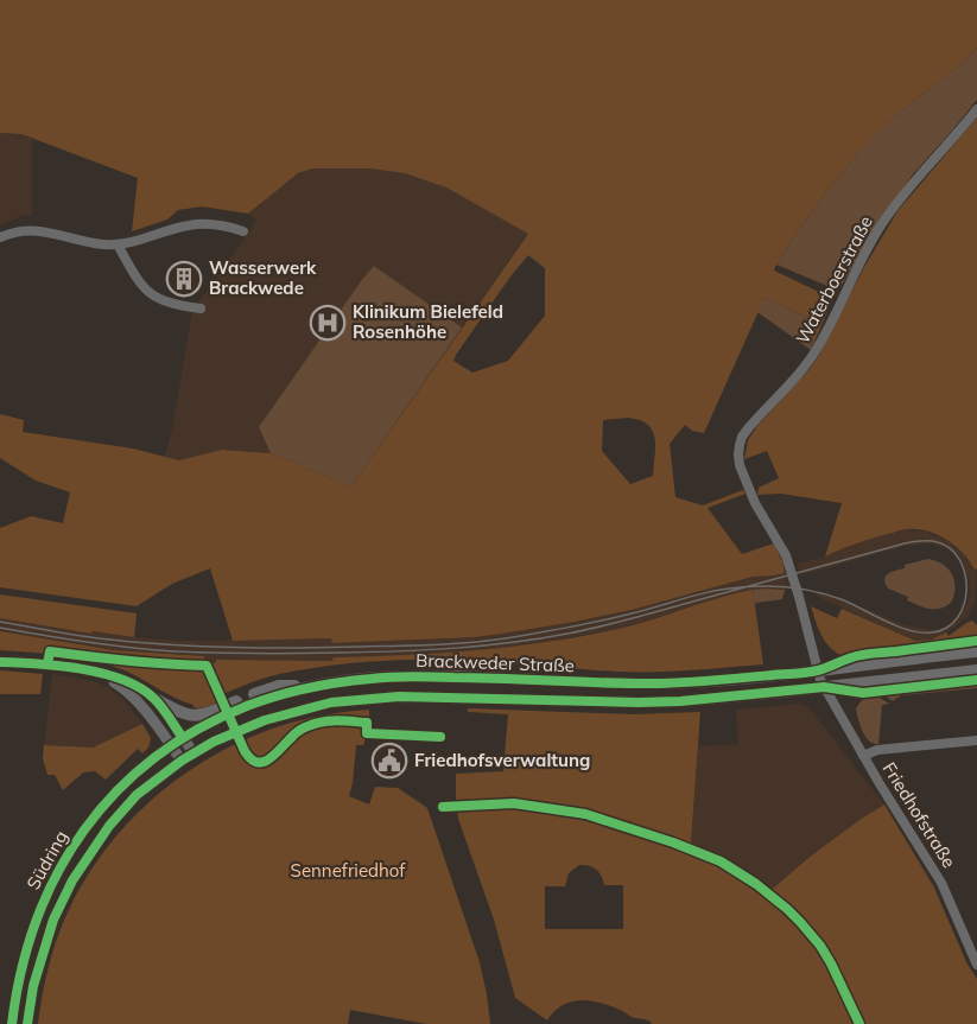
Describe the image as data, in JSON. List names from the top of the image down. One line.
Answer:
{"streets":{"main road":["Brackweder Straße","Südring"],"street":["Waterboerstraße","Friedhofstraße"]},"crossings":[["Waterboerstraße","Brackweder Straße"],["Waterboerstraße","Friedhofstraße"],["Brackweder Straße","Friedhofstraße"],["Brackweder Straße","Südring"]],"parks":["Sennefriedhof"],"places":{"building":["Wasserwerk Brackwede"],"hospital":["Klinikum Bielefeld Rosenhöhe"],"public building":["Friedhofsverwaltung"]}}
